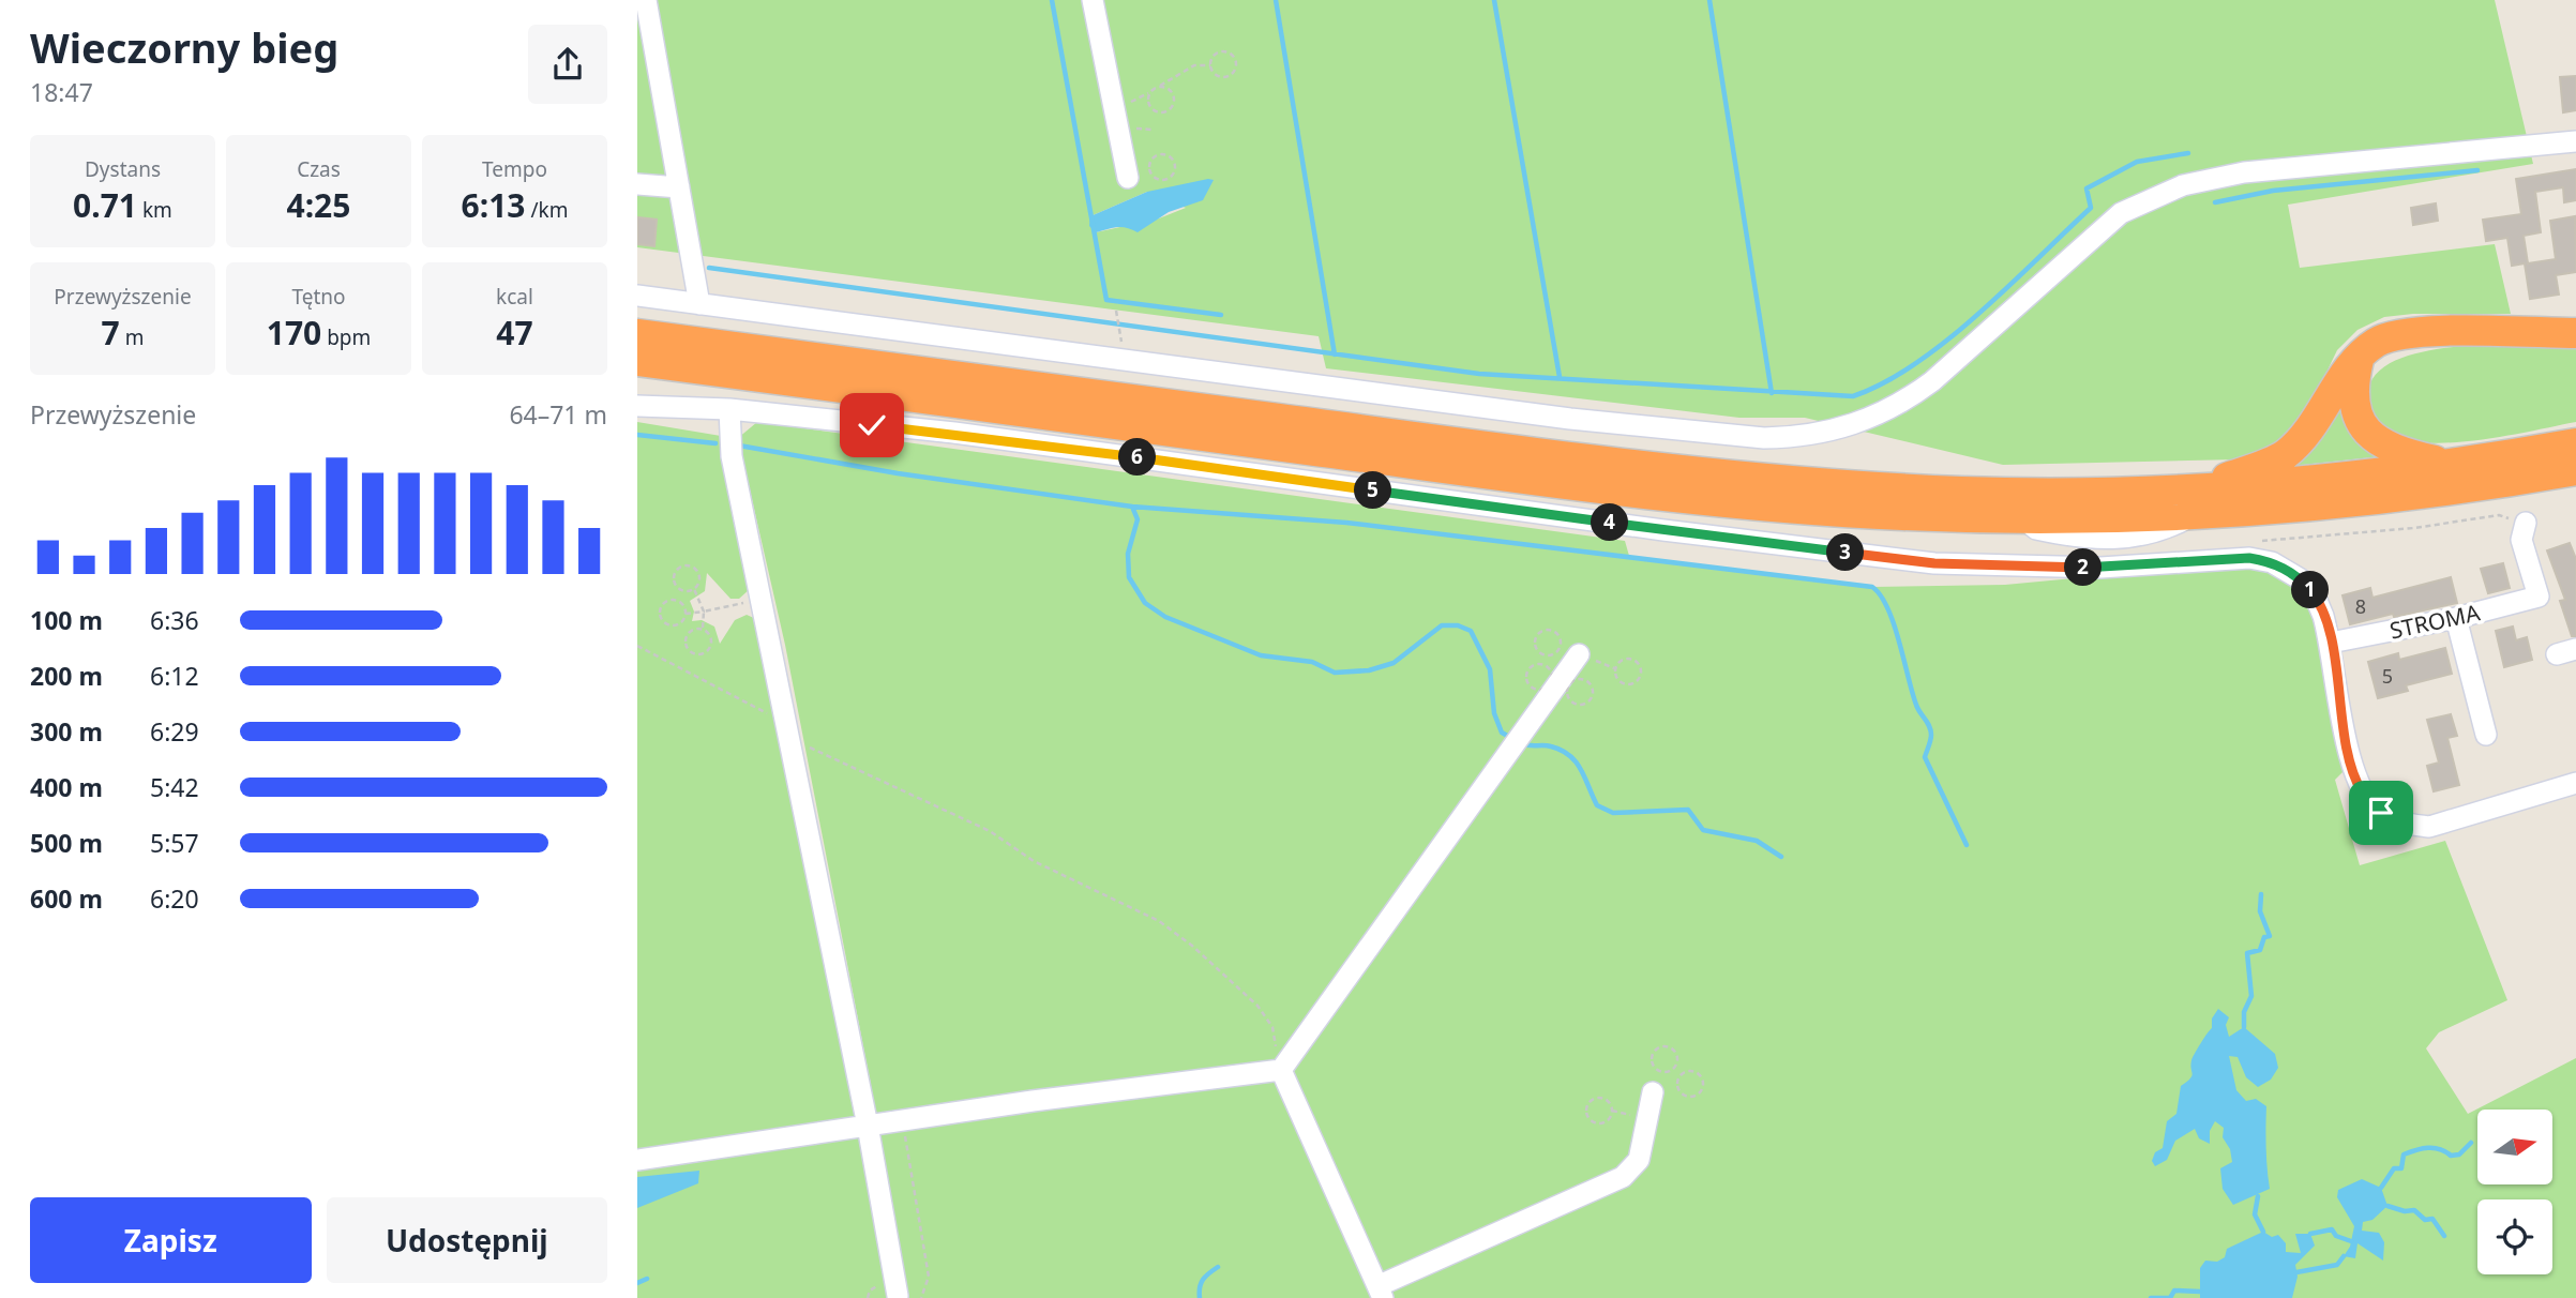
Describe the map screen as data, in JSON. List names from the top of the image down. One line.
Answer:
{"streets":{"street":["STROMA"]},"house_numbers":["8","5"],"north":"right","page":{"heading":["Wieczorny bieg","18:47"],"stats":[["Dystans","0.71 km"],["Czas","4:25"],["Tempo","6:13 /km"],["Przewyższenie","7 m"],["Tętno","170 bpm"],["kcal","47"]],"chart":["Przewyższenie","64–71 m"],"pins":["6","5","4","3","2","1"],"list":[{"name":"100 m","note":"6:36"},{"name":"200 m","note":"6:12"},{"name":"300 m","note":"6:29"},{"name":"400 m","note":"5:42"},{"name":"500 m","note":"5:57"},{"name":"600 m","note":"6:20"}],"buttons":["Zapisz","Udostępnij"]}}
